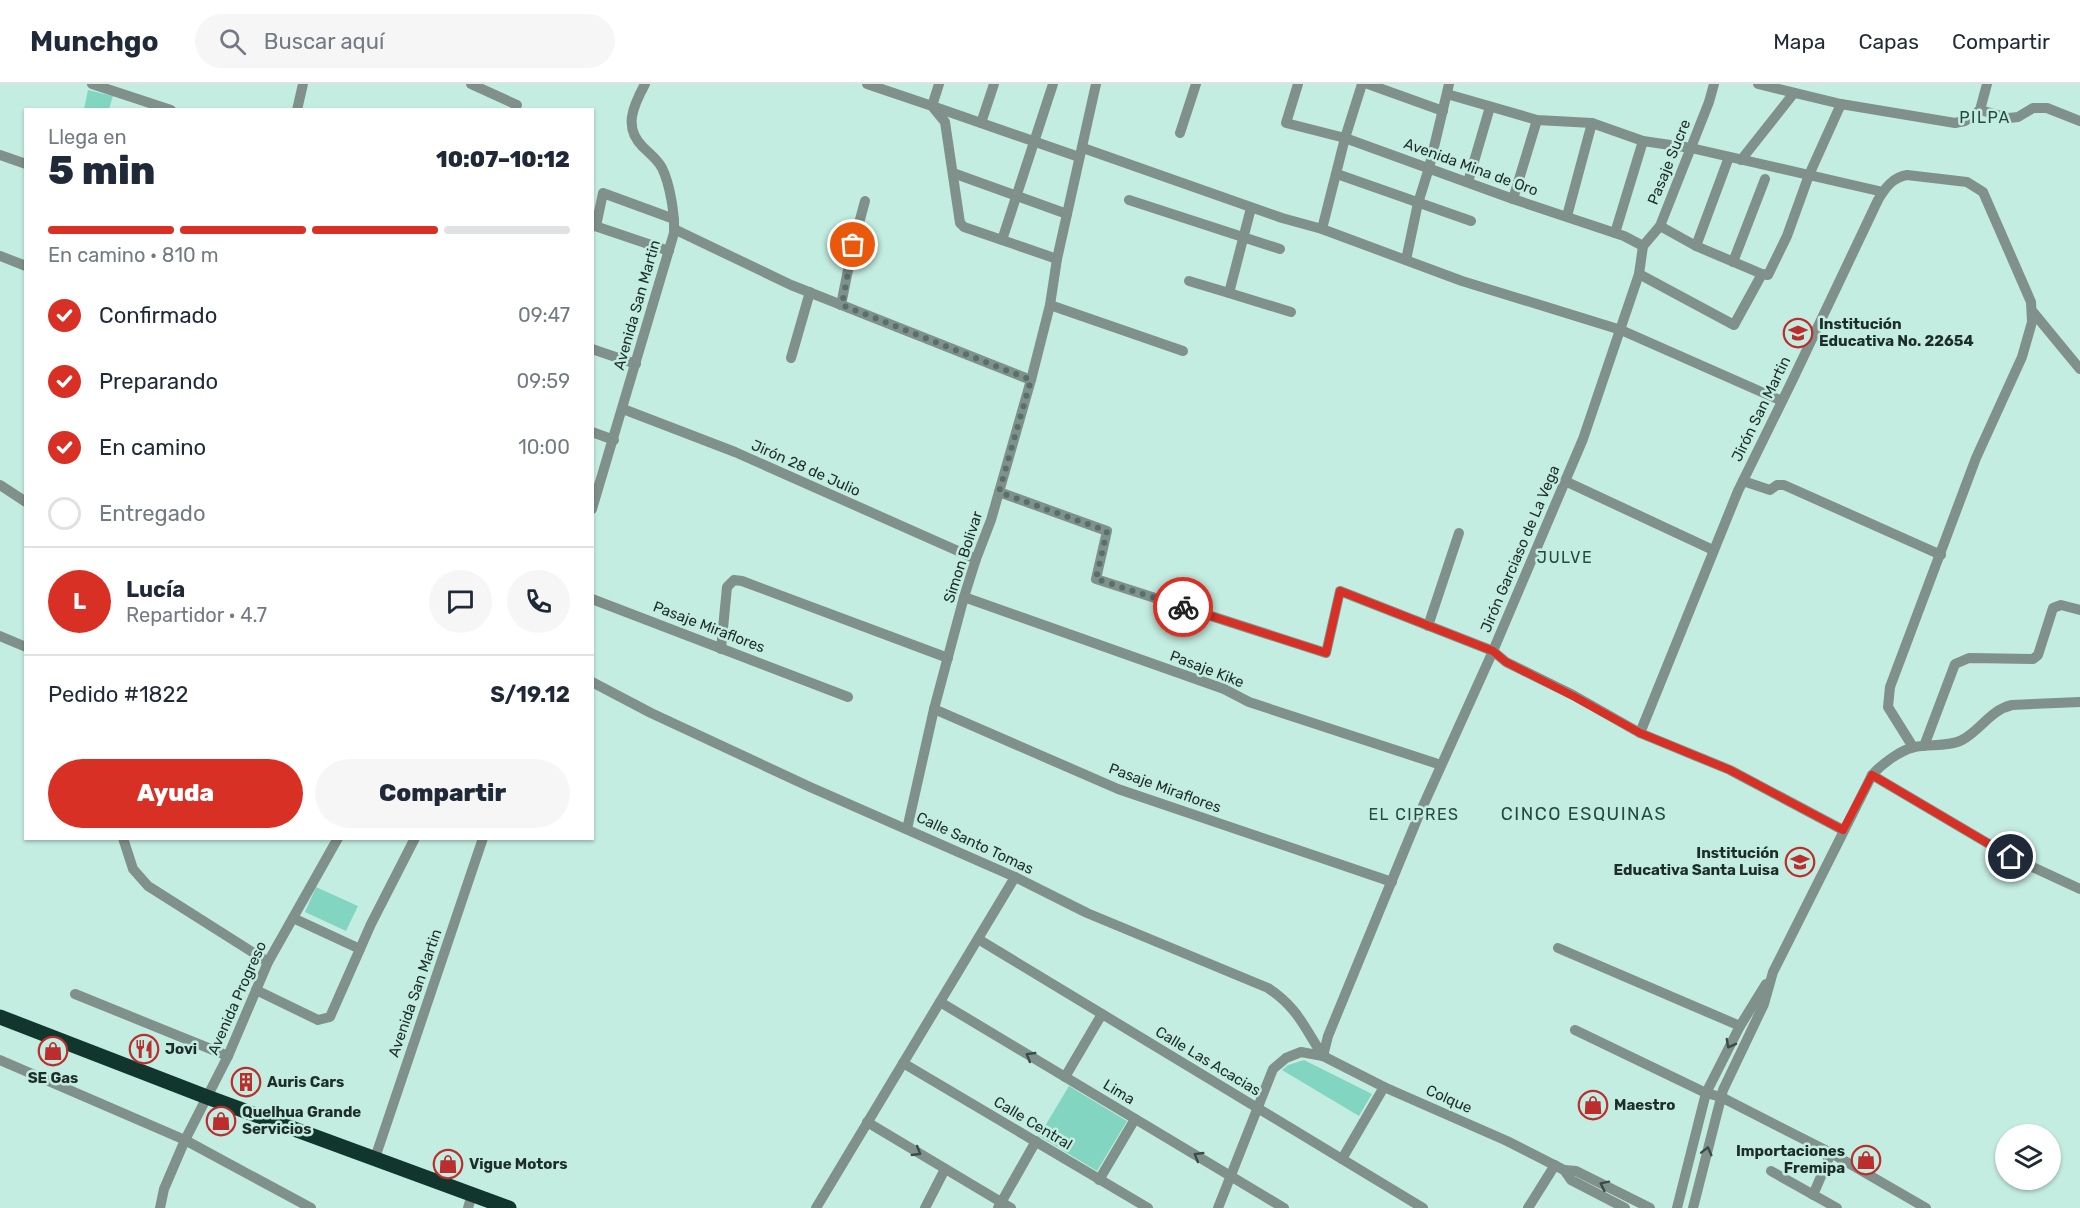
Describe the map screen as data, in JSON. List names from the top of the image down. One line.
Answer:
{"streets":{"street":["Pasaje Sucre","Avenida Mina de Oro","Avenida San Martin","Jirón San Martin","Jirón 28 de Julio","Jirón Garciaso de La Vega","Simon Bolivar","Pasaje Miraflores","Pasaje Kike","Calle Santo Tomas","Avenida Progreso","Calle Las Acacias","Lima","Colque","Calle Central"]},"crossings":[["Pasaje Sucre","Avenida Mina de Oro"],["Pasaje Sucre","Jirón Garciaso de La Vega"],["Avenida Mina de Oro","Jirón Garciaso de La Vega"],["Avenida San Martin","Jirón 28 de Julio"],["Jirón 28 de Julio","Simon Bolivar"],["Jirón Garciaso de La Vega","Pasaje Miraflores"],["Jirón Garciaso de La Vega","Pasaje Kike"],["Jirón Garciaso de La Vega","Calle Santo Tomas"],["Jirón Garciaso de La Vega","Colque"],["Simon Bolivar","Pasaje Miraflores"],["Simon Bolivar","Pasaje Kike"],["Simon Bolivar","Calle Santo Tomas"],["Calle Santo Tomas","Colque"]],"one_way":["Lima"],"districts":["PILPA","JULVE","EL CIPRES","CINCO ESQUINAS"],"places":{"school or university":["Institución Educativa No. 22654","Institución Educativa Santa Luisa"],"restaurant":["Jovi"],"shop":["SE Gas","Maestro","Quelhua Grande Servicios","Importaciones Fremipa","Vigue Motors"],"building":["Auris Cars"]},"page":{"header":"Munchgo","search":"Buscar aquí","nav":["Mapa","Capas","Compartir"],"heading":["5 min","Llega en","10:07–10:12"],"panel":["Lucía","Repartidor · 4.7","Pedido #1822","S/19.12"],"bar":"En camino · 810 m","list":[["Confirmado","09:47"],["Preparando","09:59"],["En camino","10:00"],"Entregado"],"round":"L","buttons":["Ayuda","Compartir"]}}
